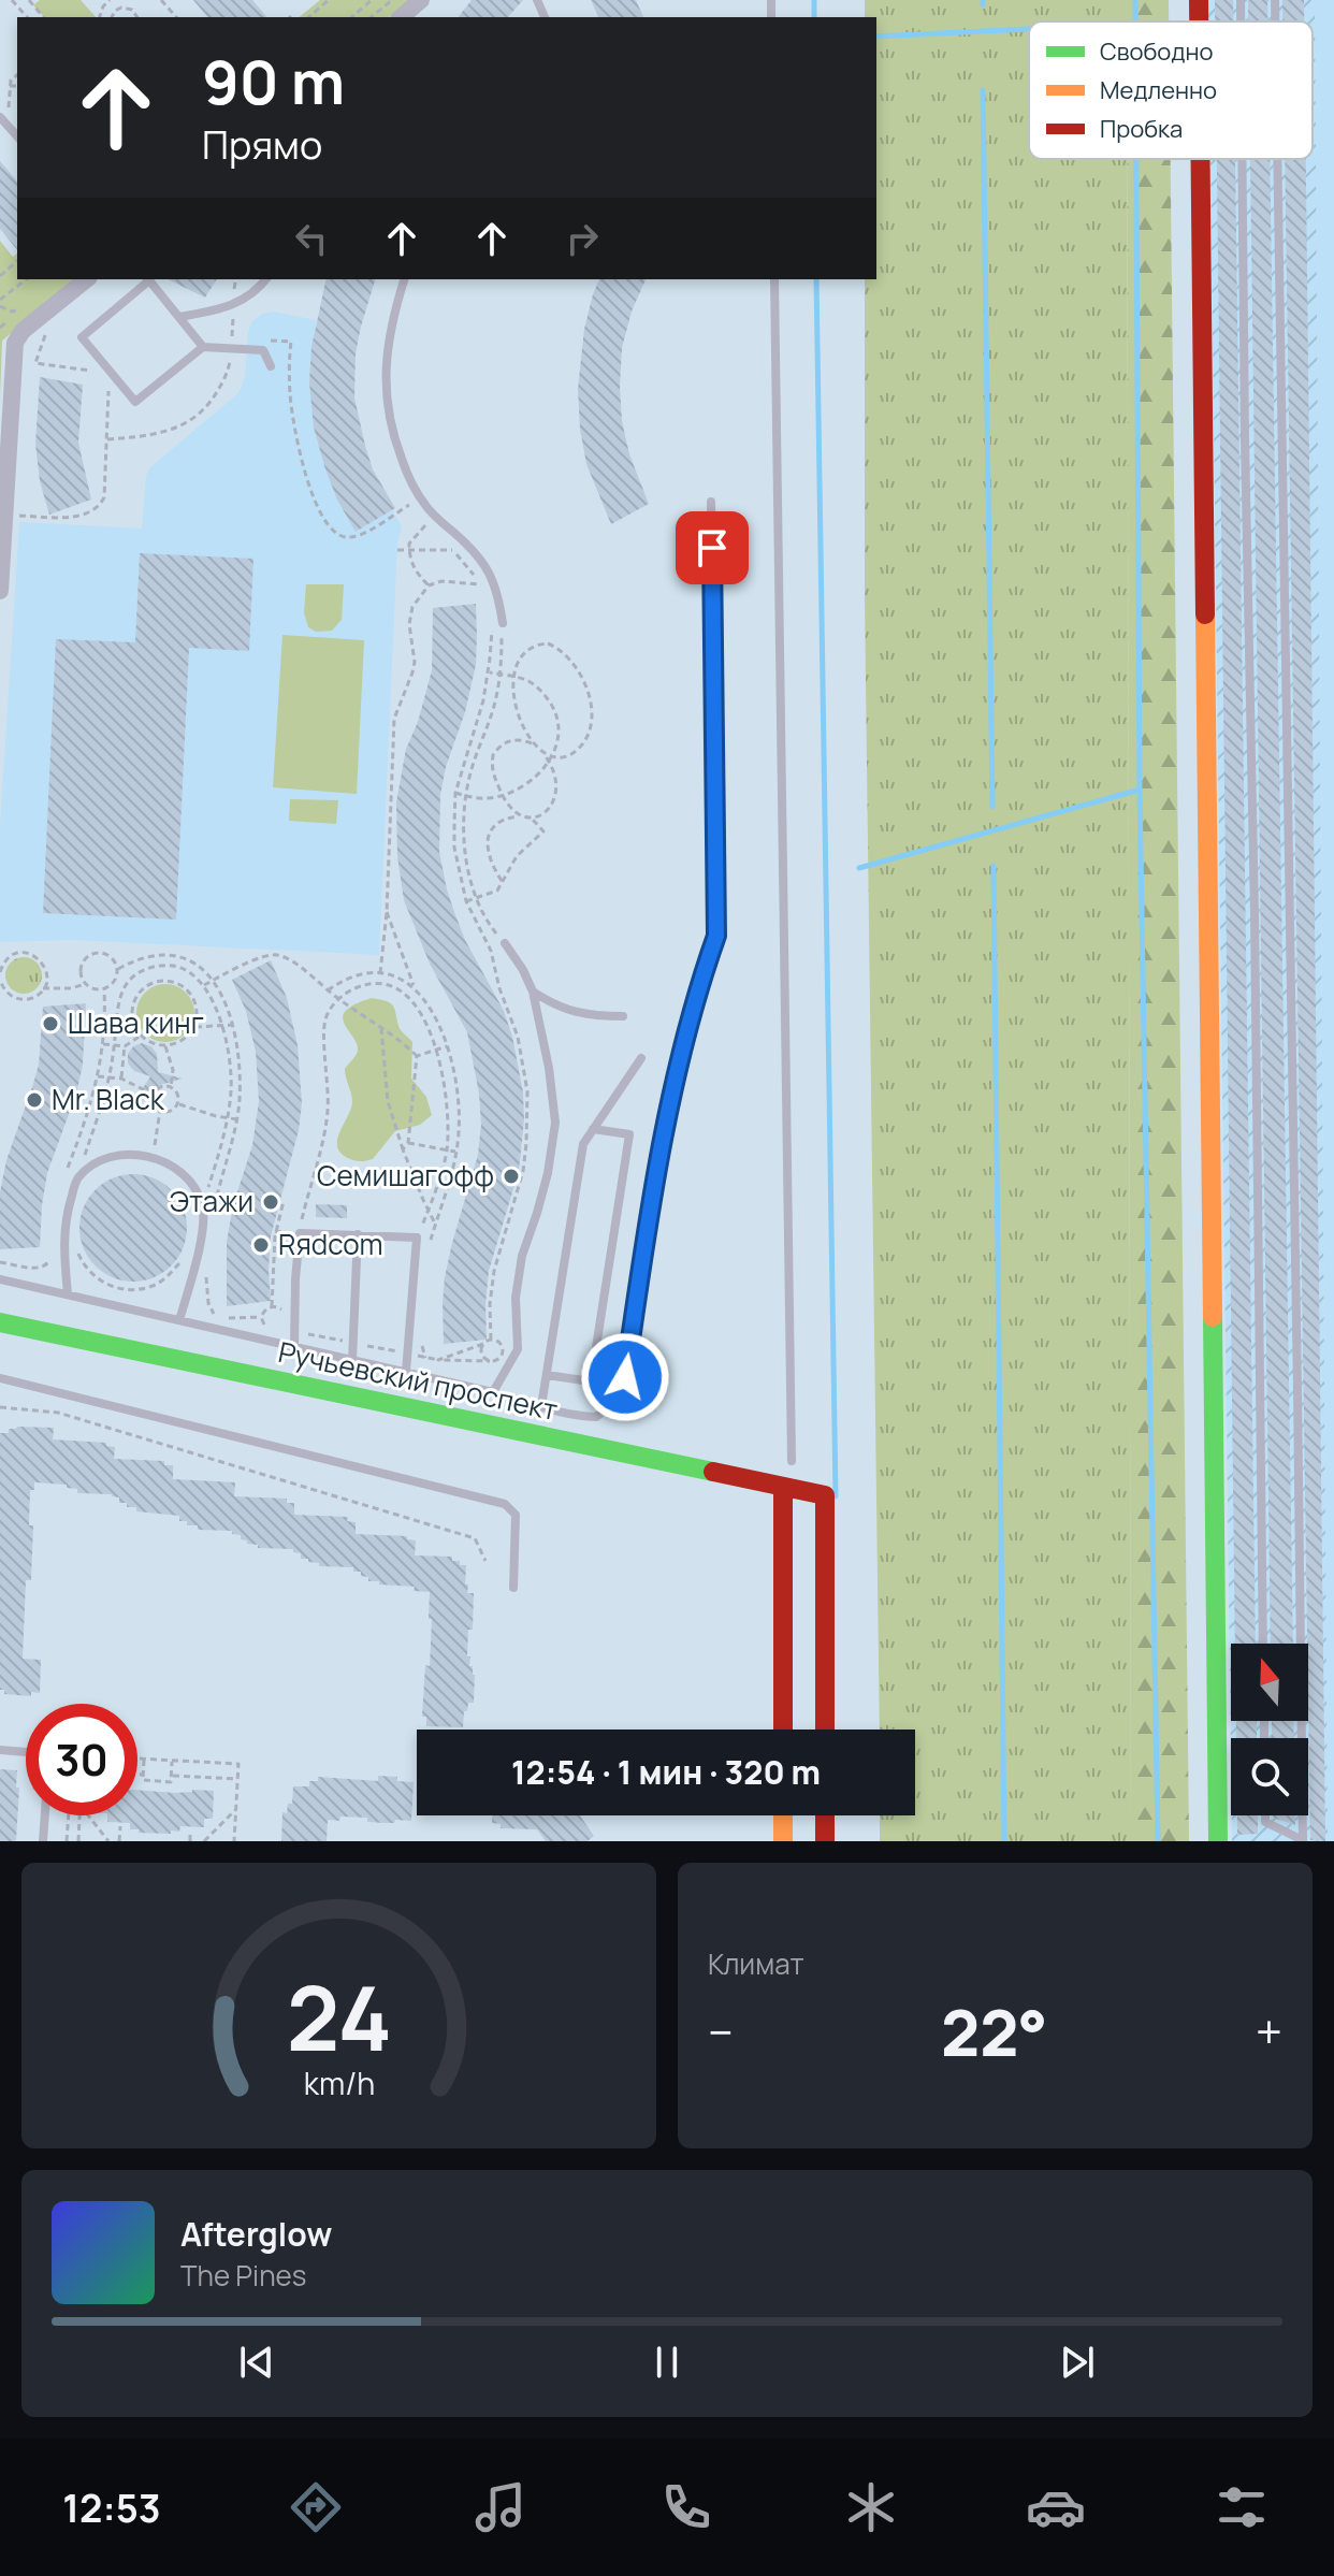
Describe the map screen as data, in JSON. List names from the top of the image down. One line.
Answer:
{"streets":{"street":["Ручьевский проспект"]},"places":["Шава кинг","Mr. Black","Семишагофф","Этажи","Rяdcom"],"legend":["Свободно","Медленно","Пробка"],"north":"top","page":{"turn":["90 m","Прямо"],"limit":"30","trip":"12:54 · 1 мин · 320 m","tile":"Климат","heat":["−","22°","+"],"song":["Afterglow","The Pines"],"tabs":"12:53","gauge":["24","km/h"]}}
